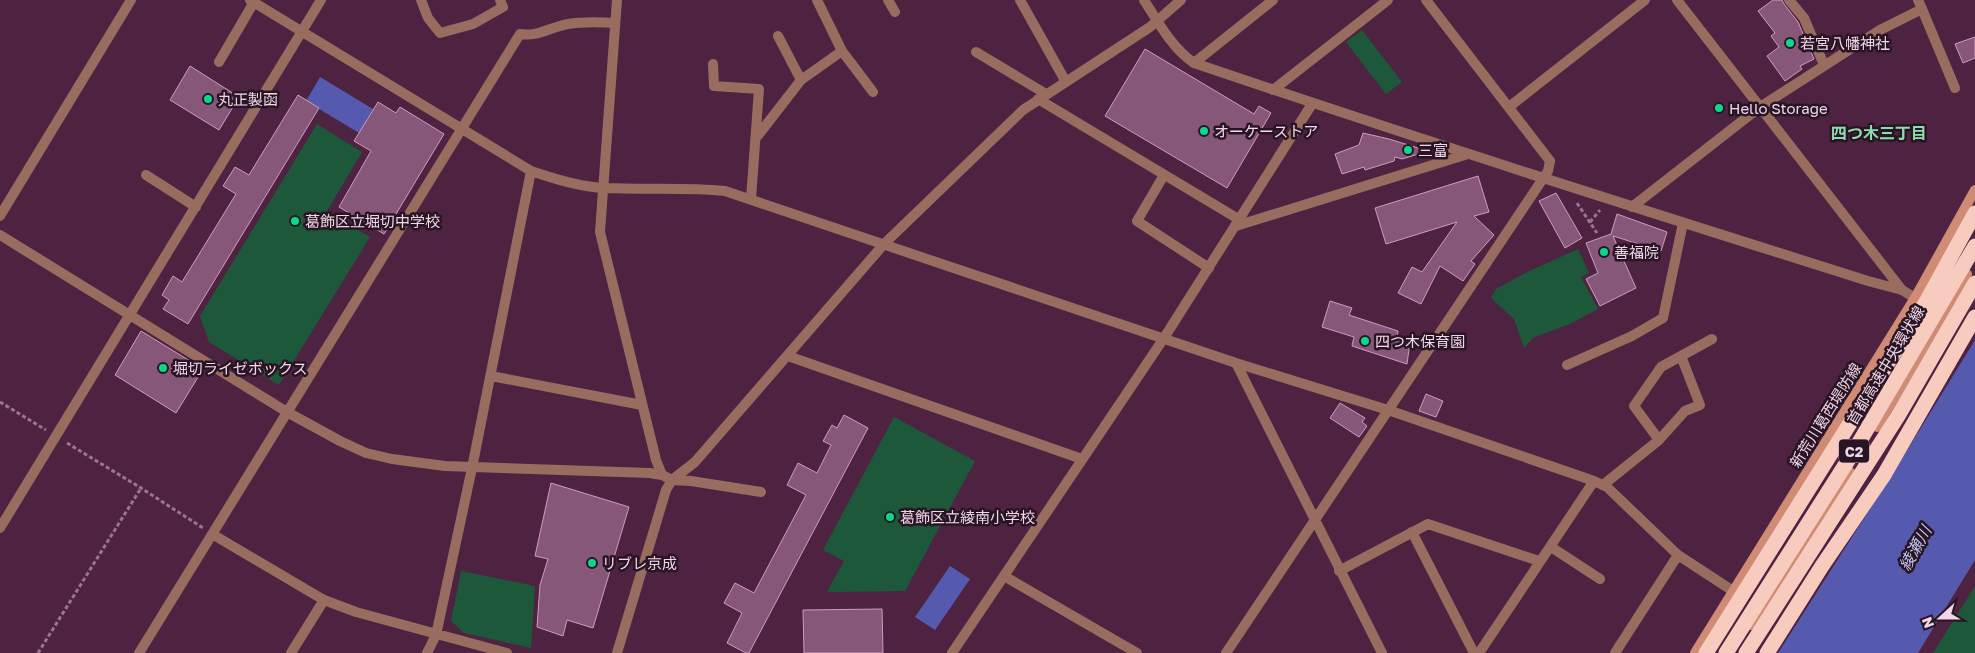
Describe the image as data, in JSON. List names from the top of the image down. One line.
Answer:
{"streets":{"highway":["首都高速中央環状線","C2"],"main road":["新荒川葛西堤防線"]},"districts":["四つ木三丁目"],"water":["綾瀬川"],"places":["若宮八幡神社","丸正製函","Hello Storage","オーケーストア","三富","葛飾区立堀切中学校","善福院","四つ木保育園","堀切ライゼボックス","葛飾区立綾南小学校","リブレ京成"],"north":"left"}
